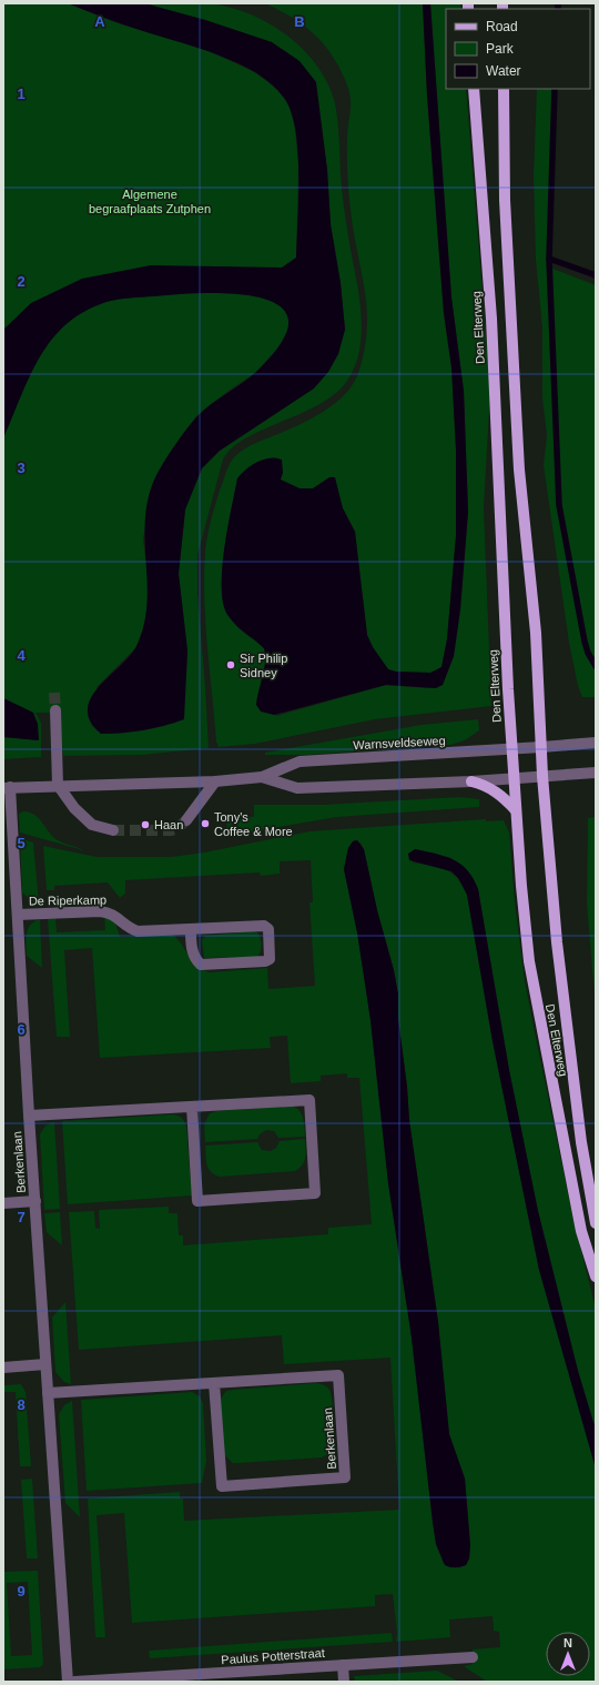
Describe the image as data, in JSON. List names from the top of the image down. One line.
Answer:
{"streets":{"main road":["Den Elterweg"],"street":["Warnsveldseweg","De Riperkamp","Berkenlaan","Paulus Potterstraat"]},"crossings":[["Den Elterweg","Warnsveldseweg"],["Warnsveldseweg","Berkenlaan"],["De Riperkamp","Berkenlaan"]],"parks":["Algemene begraafplaats Zutphen"],"places":["Sir Philip Sidney","Tony's Coffee & More","Haan"],"legend":["Road","Park","Water"],"north":"top","grid":{"columns":["A","B"],"rows":["1","2","3","4","5","6","7","8","9"]}}
